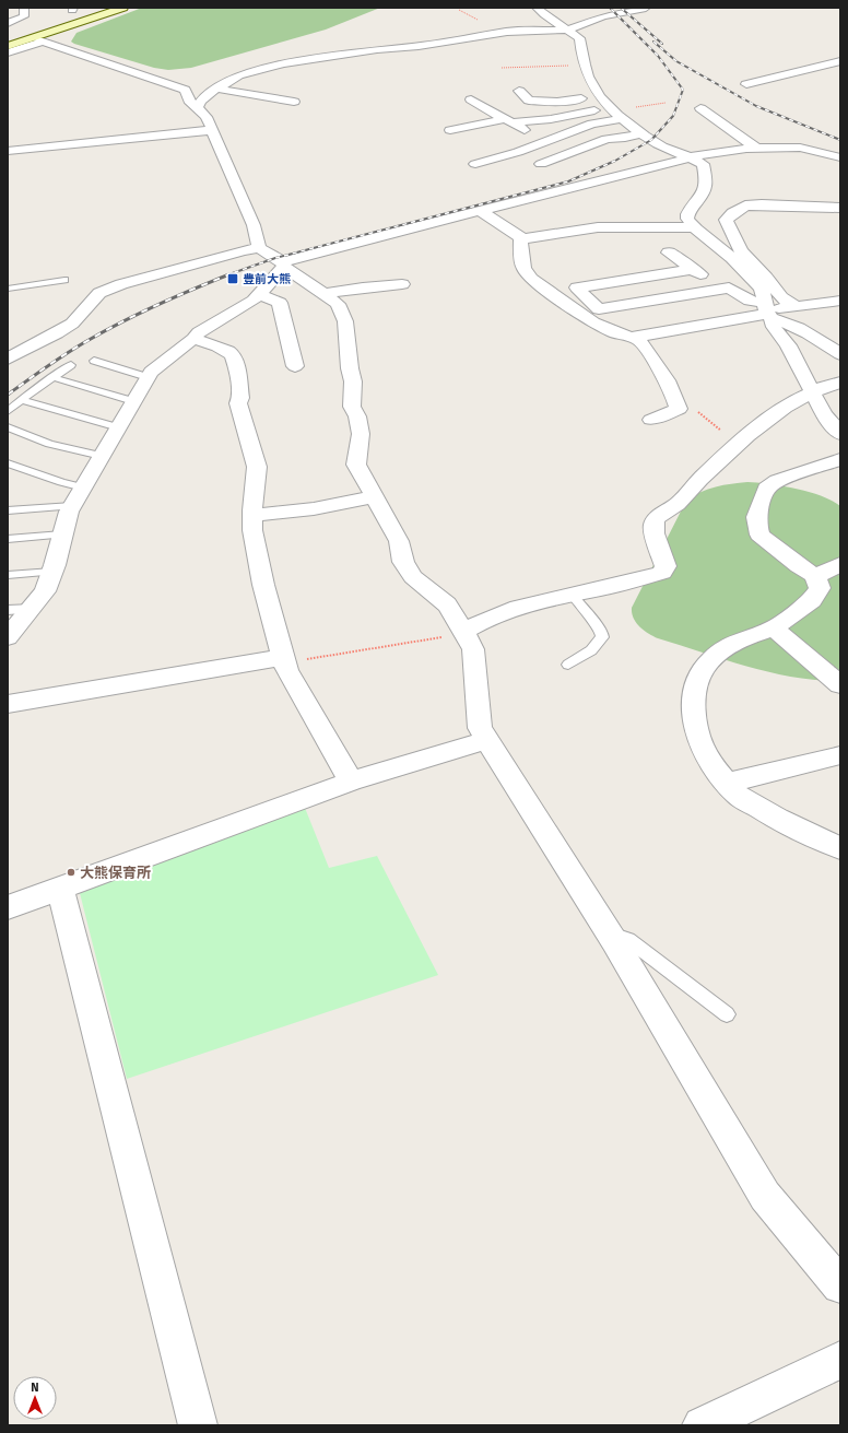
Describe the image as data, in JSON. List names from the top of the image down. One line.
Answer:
{"places":{"transit":["豊前大熊"],"other":["大熊保育所"]},"north":"top"}
